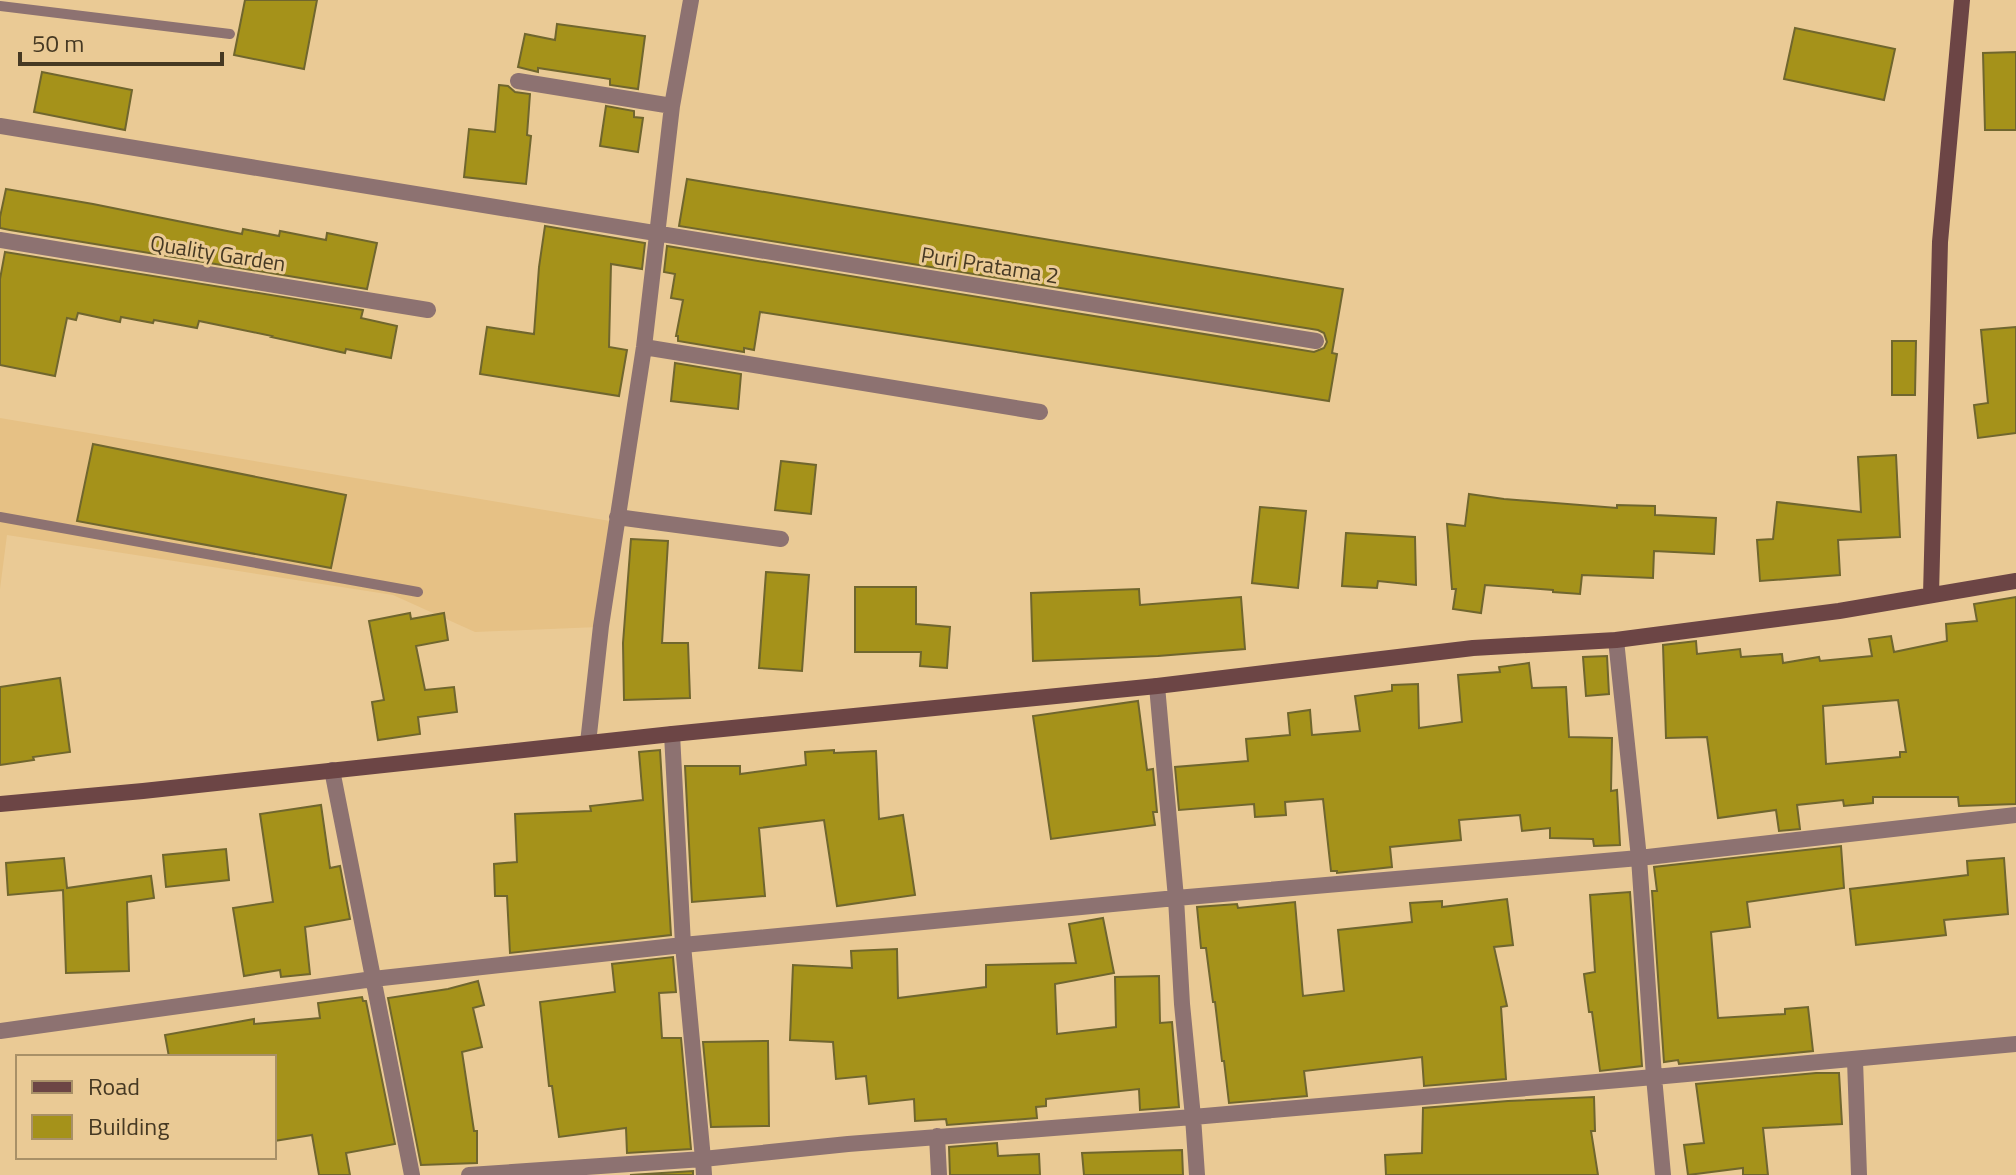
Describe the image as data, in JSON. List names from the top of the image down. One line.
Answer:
{"streets":{"street":["Quality Garden","Puri Pratama 2"]},"legend":["Road","Building"],"scale_bar":"50 m"}
